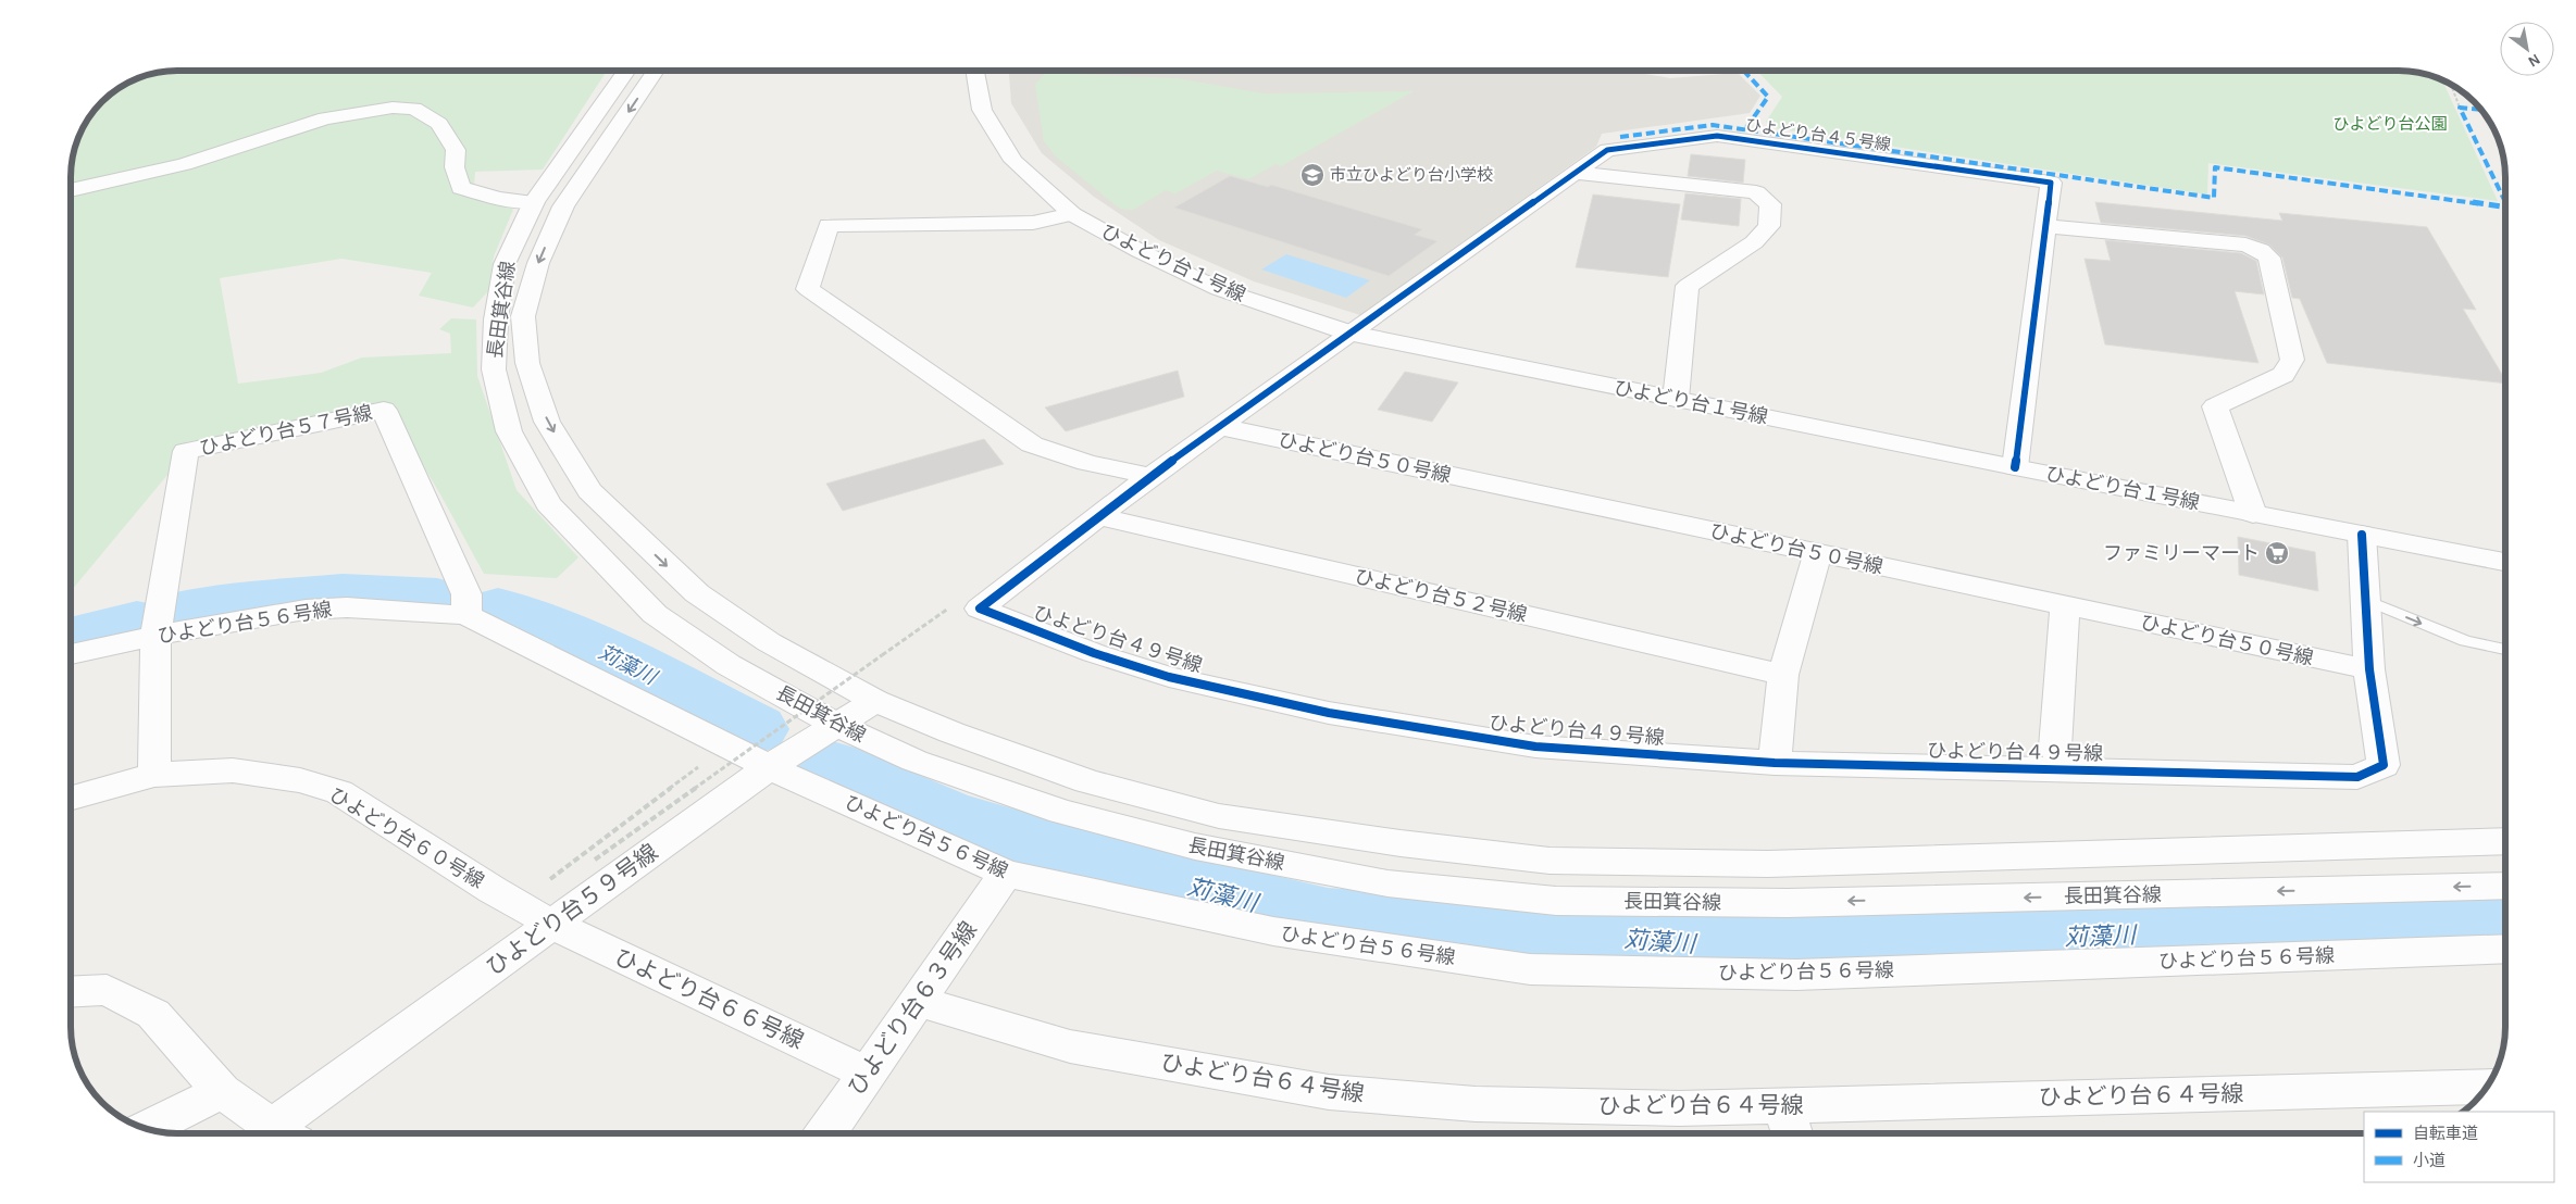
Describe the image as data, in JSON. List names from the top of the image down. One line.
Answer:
{"streets":{"street":["ひよどり台４５号線","ひよどり台１号線","長田箕谷線","ひよどり台５７号線","ひよどり台５０号線","ひよどり台５２号線","ひよどり台５６号線","ひよどり台４９号線","ひよどり台６０号線","ひよどり台５９号線","ひよどり台６６号線","ひよどり台６３号線","ひよどり台６４号線"]},"crossings":[["ひよどり台４５号線","ひよどり台１号線"],["ひよどり台１号線","ひよどり台４９号線"],["長田箕谷線","ひよどり台５９号線"],["ひよどり台５７号線","ひよどり台５６号線"],["ひよどり台５０号線","ひよどり台４９号線"],["ひよどり台５６号線","ひよどり台５９号線"],["ひよどり台５６号線","ひよどり台６３号線"],["ひよどり台６０号線","ひよどり台５９号線"],["ひよどり台６０号線","ひよどり台６６号線"],["ひよどり台５９号線","ひよどり台６６号線"],["ひよどり台６６号線","ひよどり台６３号線"],["ひよどり台６３号線","ひよどり台６４号線"]],"water":["苅藻川"],"parks":["ひよどり台公園"],"places":{"school or university":["市立ひよどり台小学校"],"supermarket":["ファミリーマート"]},"legend":["自転車道","小道"],"north":"bottom right"}
